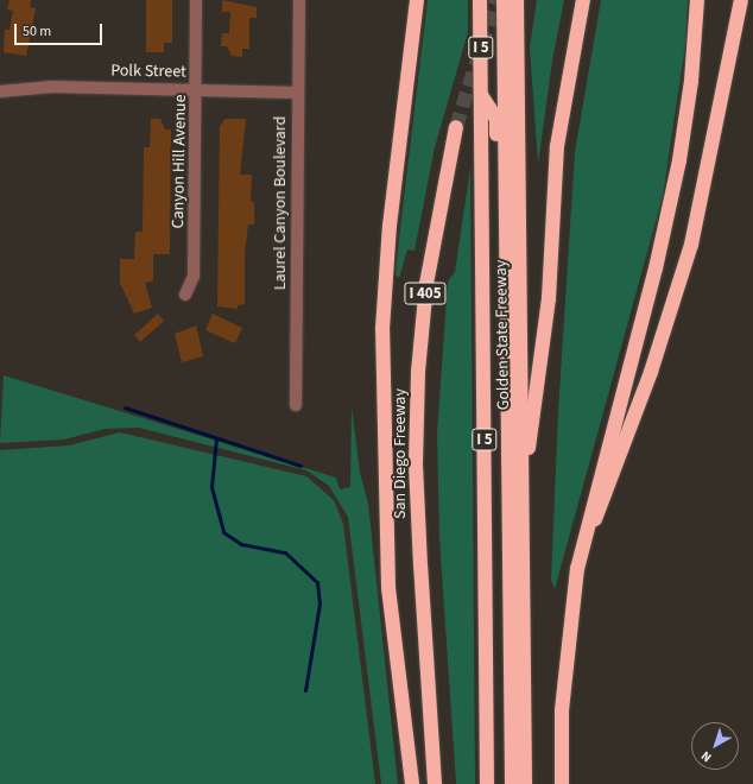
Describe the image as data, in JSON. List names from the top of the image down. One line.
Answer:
{"streets":{"highway":["I 5","I 405","Golden State Freeway","San Diego Freeway"],"street":["Polk Street","Canyon Hill Avenue","Laurel Canyon Boulevard"]},"crossings":[["Polk Street","Canyon Hill Avenue"],["Polk Street","Laurel Canyon Boulevard"]],"scale_bar":"50 m","north":"bottom left"}
